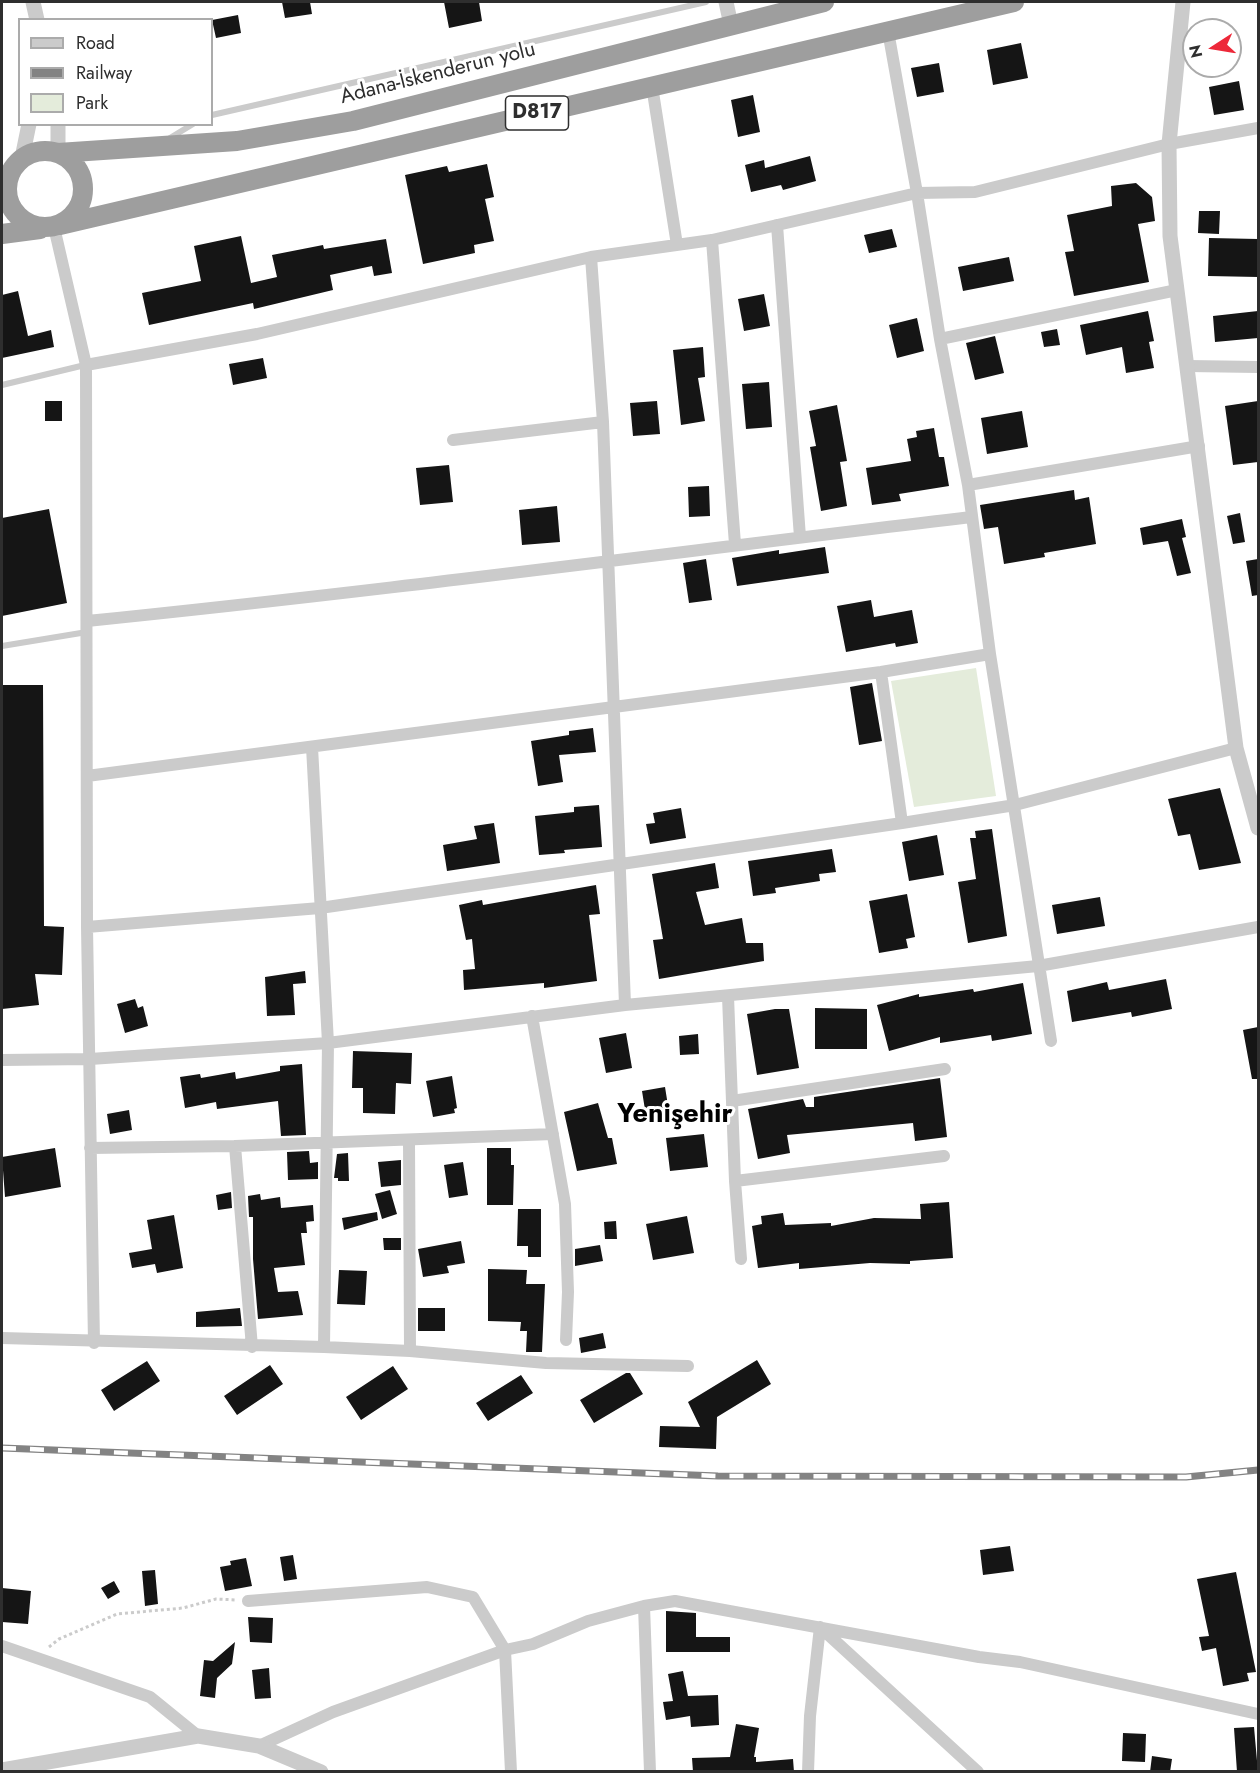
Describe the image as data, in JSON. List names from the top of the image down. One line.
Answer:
{"streets":{"highway":["Adana-İskenderun yolu","D817"]},"crossings":[["Adana-İskenderun yolu","D817"]],"districts":["Yenişehir"],"legend":["Road","Railway","Park"],"north":"left"}
